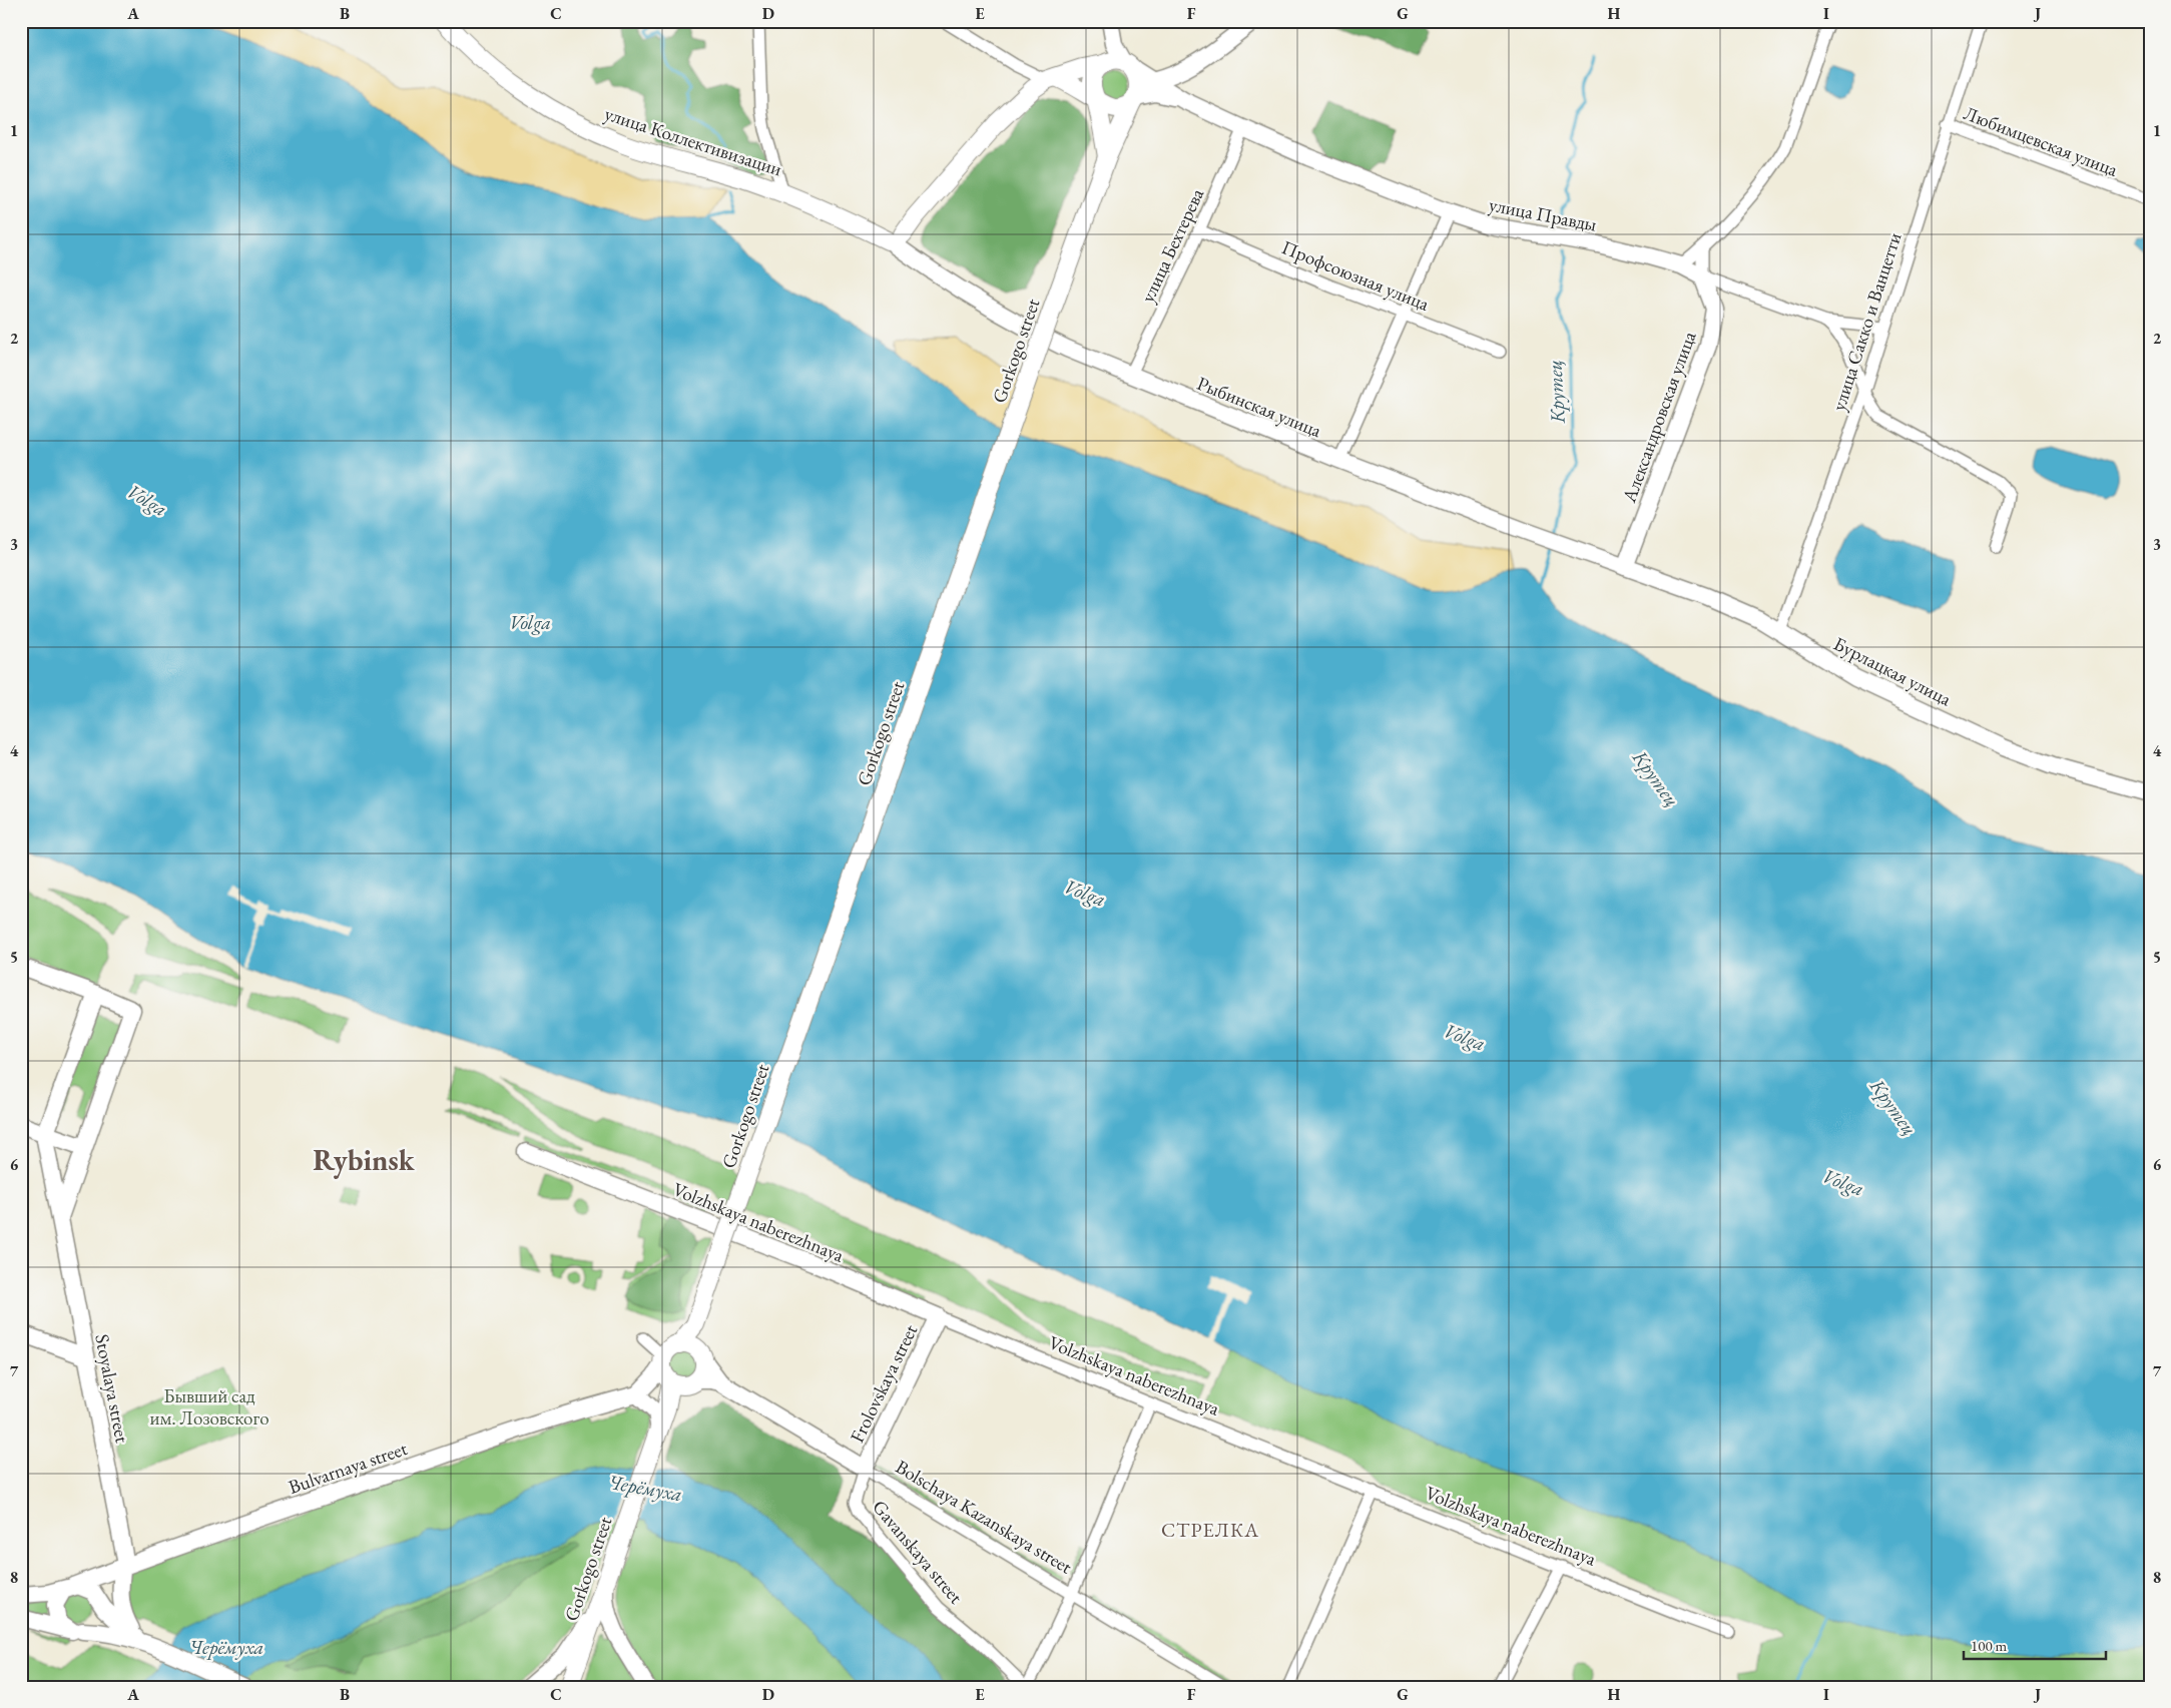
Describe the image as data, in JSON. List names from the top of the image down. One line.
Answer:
{"streets":{"main road":["улица Коллективизации","Gorkogo street"],"street":["Любимцевская улица","улица Правды","улица Бехтерева","Профсоюзная улица","улица Сакко и Ванцетти","Рыбинская улица","Александровская улица","Бурлацкая улица","Volzhskaya naberezhnaya","Frolovskaya street","Stoyalaya street","Bulvarnaya street","Bolschaya Kazanskaya street","Gavanskaya street"]},"crossings":[["улица Коллективизации","Рыбинская улица"],["Любимцевская улица","улица Сакко и Ванцетти"],["улица Правды","улица Бехтерева"],["улица Правды","улица Сакко и Ванцетти"],["улица Правды","Gorkogo street"],["улица Правды","Александровская улица"],["улица Бехтерева","Профсоюзная улица"],["улица Бехтерева","Рыбинская улица"],["улица Сакко и Ванцетти","Бурлацкая улица"],["Рыбинская улица","Александровская улица"],["Рыбинская улица","Бурлацкая улица"],["Александровская улица","Бурлацкая улица"],["Volzhskaya naberezhnaya","Frolovskaya street"],["Frolovskaya street","Bolschaya Kazanskaya street"],["Frolovskaya street","Gavanskaya street"],["Stoyalaya street","Bulvarnaya street"],["Bolschaya Kazanskaya street","Gavanskaya street"]],"districts":["Rybinsk","СТРЕЛКА"],"water":["Крутец","Volga","Черёмуха"],"parks":["Бывший сад им. Лозовского"],"scale_bar":"100 m","grid":{"columns":["A","B","C","D","E","F","G","H","I","J"],"rows":["1","2","3","4","5","6","7","8"]}}
